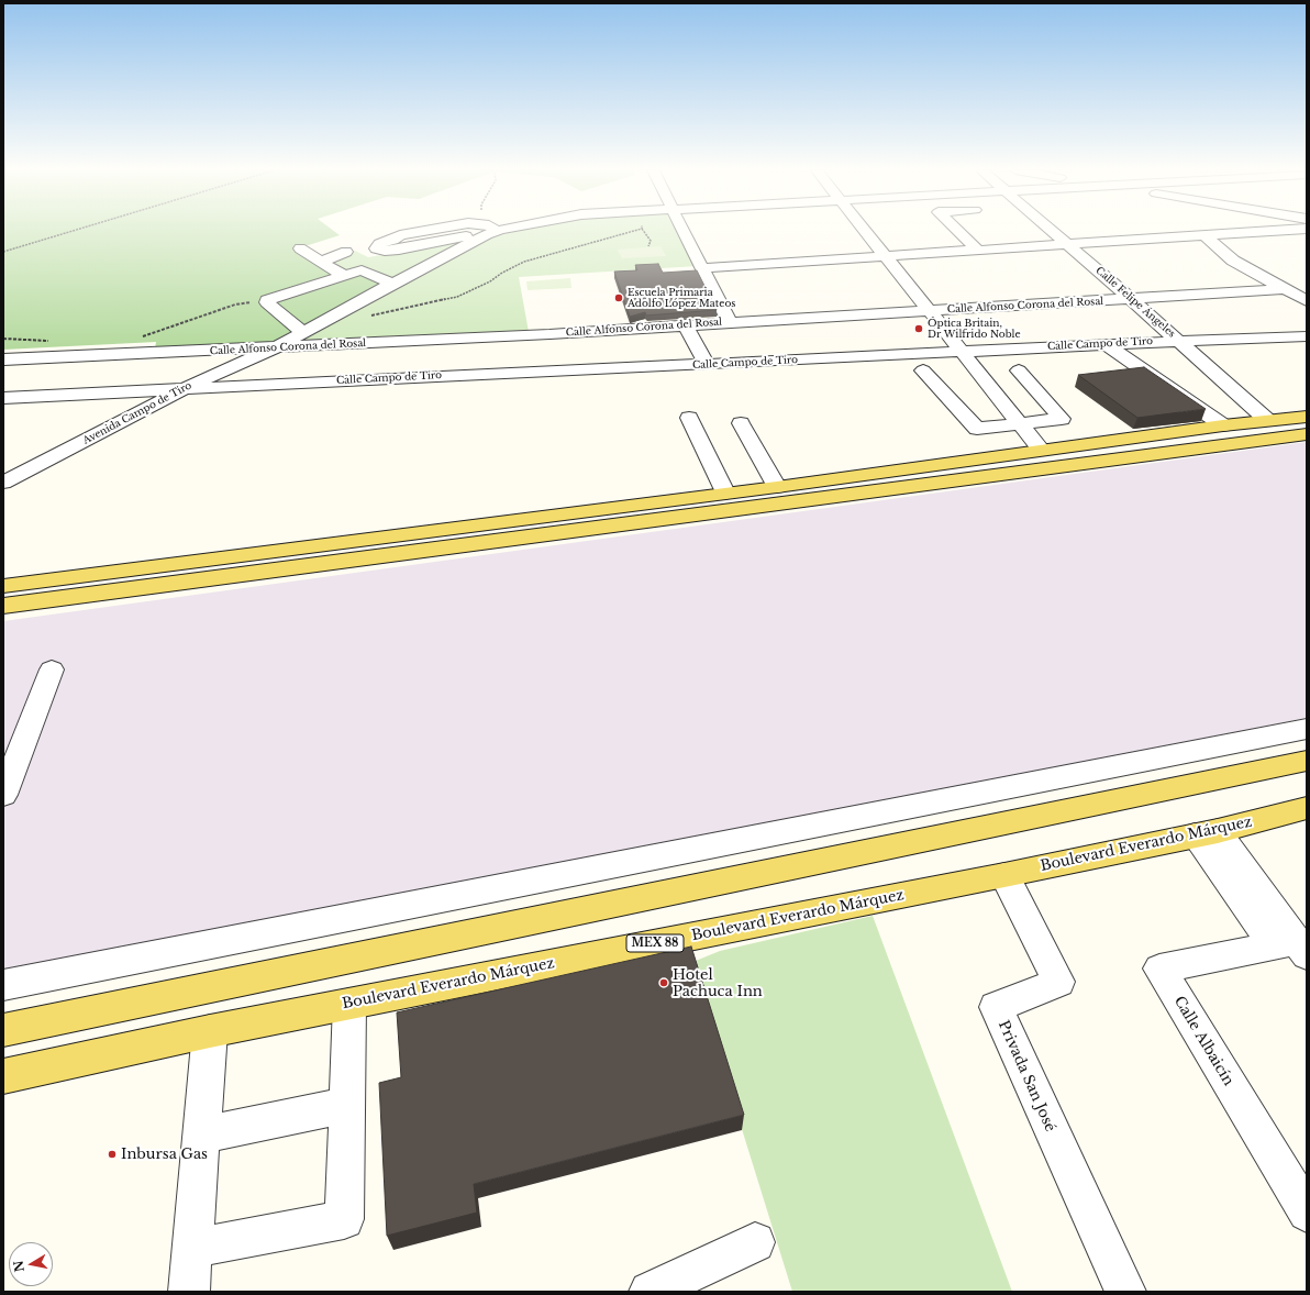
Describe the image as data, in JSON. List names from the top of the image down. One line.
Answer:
{"streets":{"main road":["Boulevard Everardo Márquez","MEX 88"],"street":["Calle Felipe Ángeles","Calle Alfonso Corona del Rosal","Calle Campo de Tiro","Avenida Campo de Tiro","Calle Albaicín","Privada San José"]},"crossings":[["Calle Felipe Ángeles","Calle Alfonso Corona del Rosal"],["Calle Felipe Ángeles","Calle Campo de Tiro"],["Calle Alfonso Corona del Rosal","Avenida Campo de Tiro"],["Calle Campo de Tiro","Avenida Campo de Tiro"],["Boulevard Everardo Márquez","Calle Albaicín"],["Boulevard Everardo Márquez","Privada San José"]],"places":["Escuela Primaria Adolfo López Mateos","Óptica Britain, Dr Wilfrido Noble","Hotel Pachuca Inn","Inbursa Gas"],"north":"left"}
